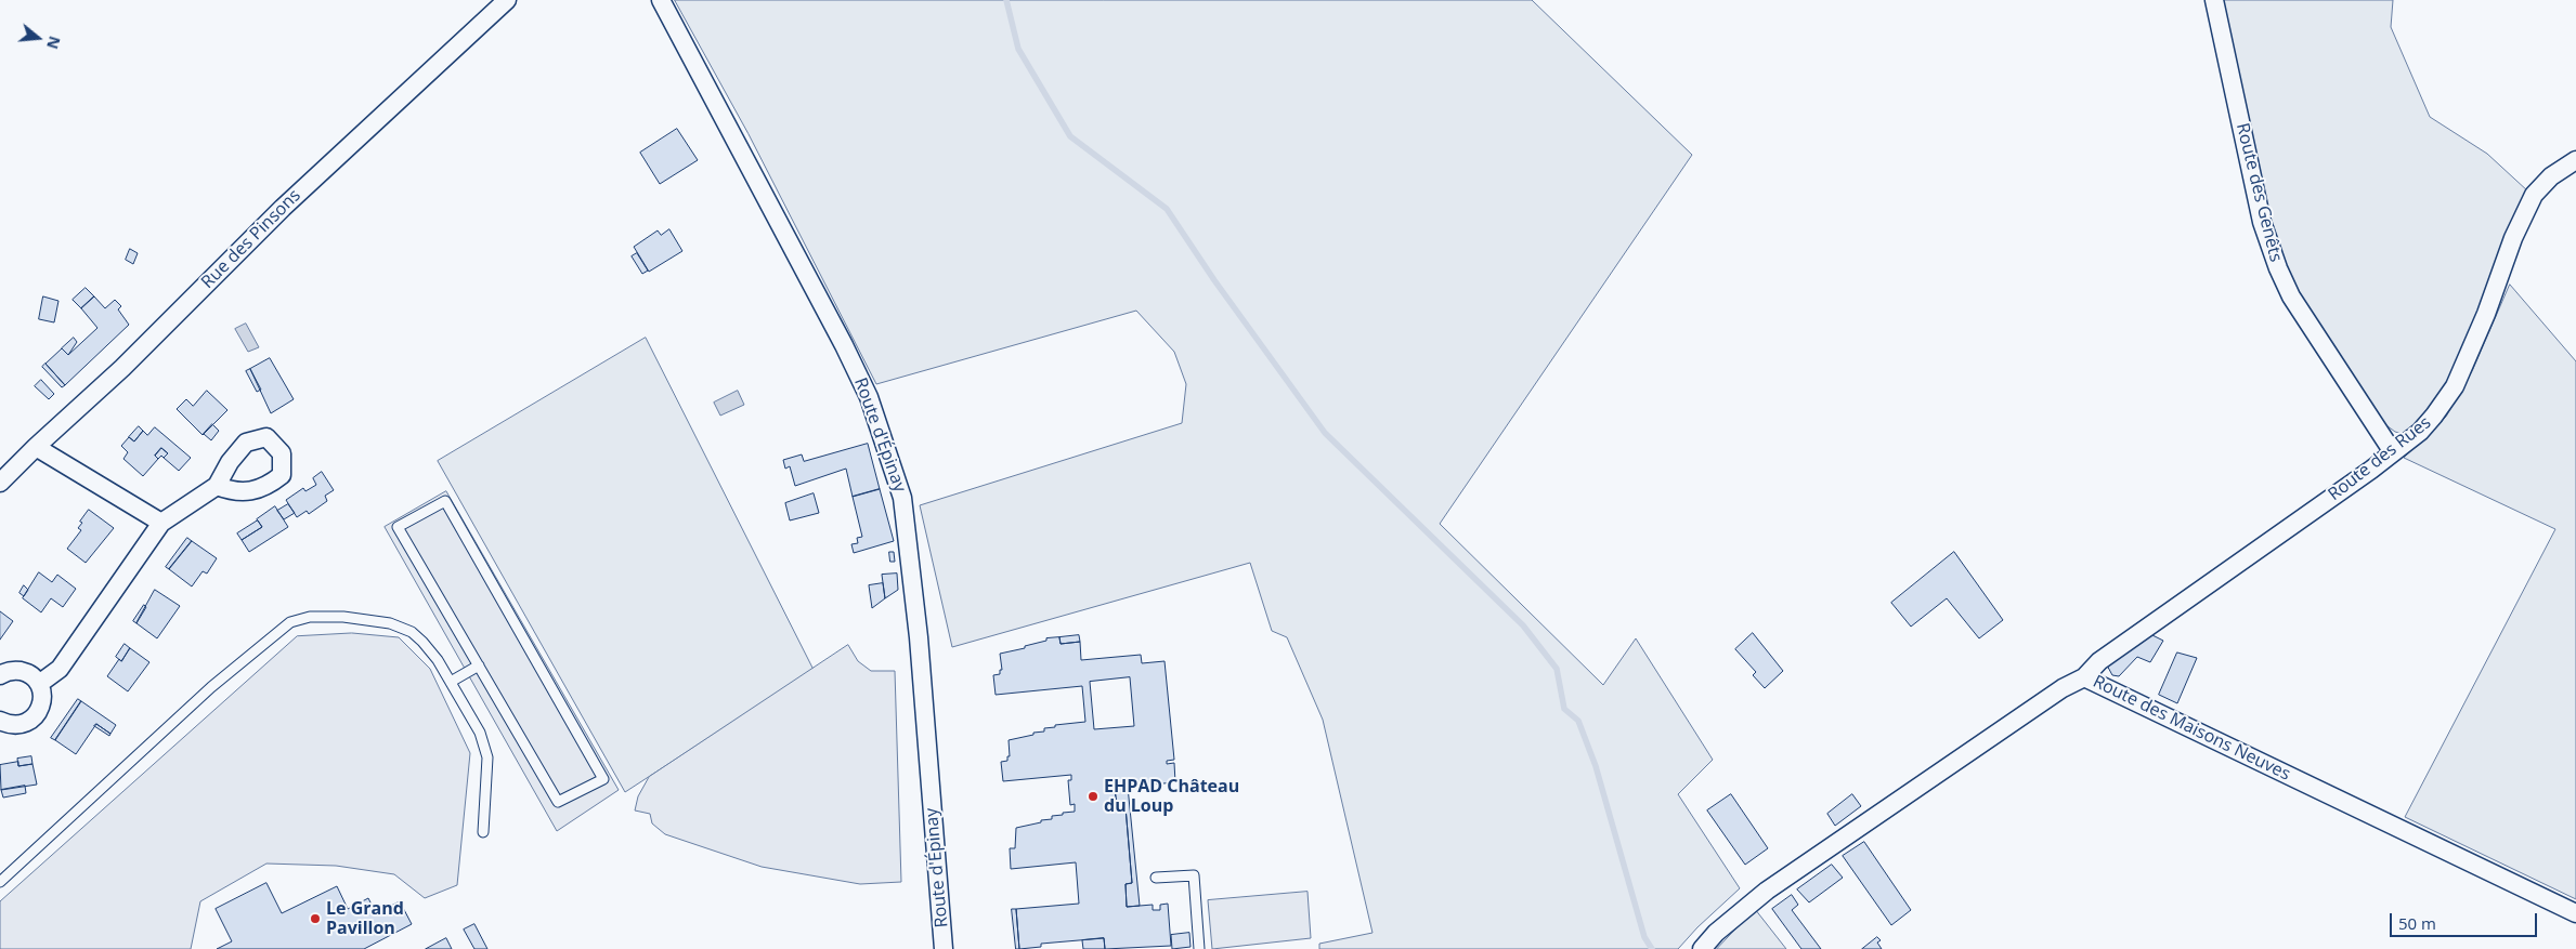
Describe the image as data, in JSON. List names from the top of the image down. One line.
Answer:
{"streets":{"street":["Route des Genêts","Rue des Pinsons","Route d'Épinay","Route des Rues","Route des Maisons Neuves"]},"crossings":[["Route des Genêts","Route des Rues"],["Route des Rues","Route des Maisons Neuves"]],"places":["EHPAD Château du Loup","Le Grand Pavillon"],"scale_bar":"50 m","north":"right"}
